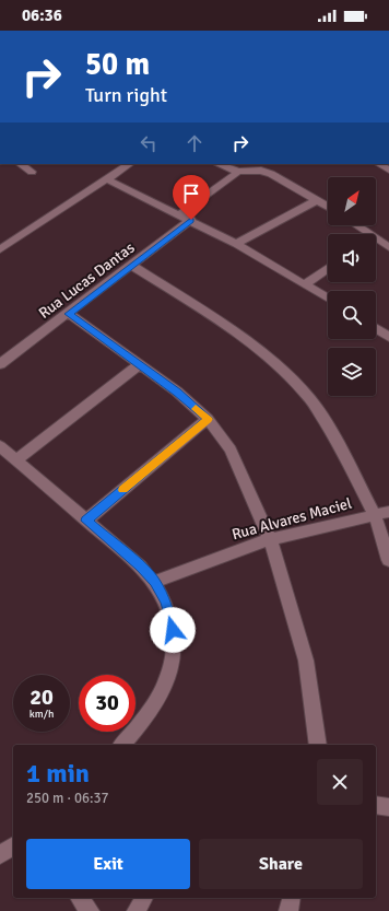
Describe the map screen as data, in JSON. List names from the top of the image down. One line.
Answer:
{"streets":{"street":["Rua Lucas Dantas","Rua Alvares Maciel"]},"north":"top right","page":{"status":"06:36","turn":["50 m","Turn right"],"speed":"20 km/h","limit":"30","heading":["1 min","250 m · 06:37"],"buttons":["Exit","Share"]}}
